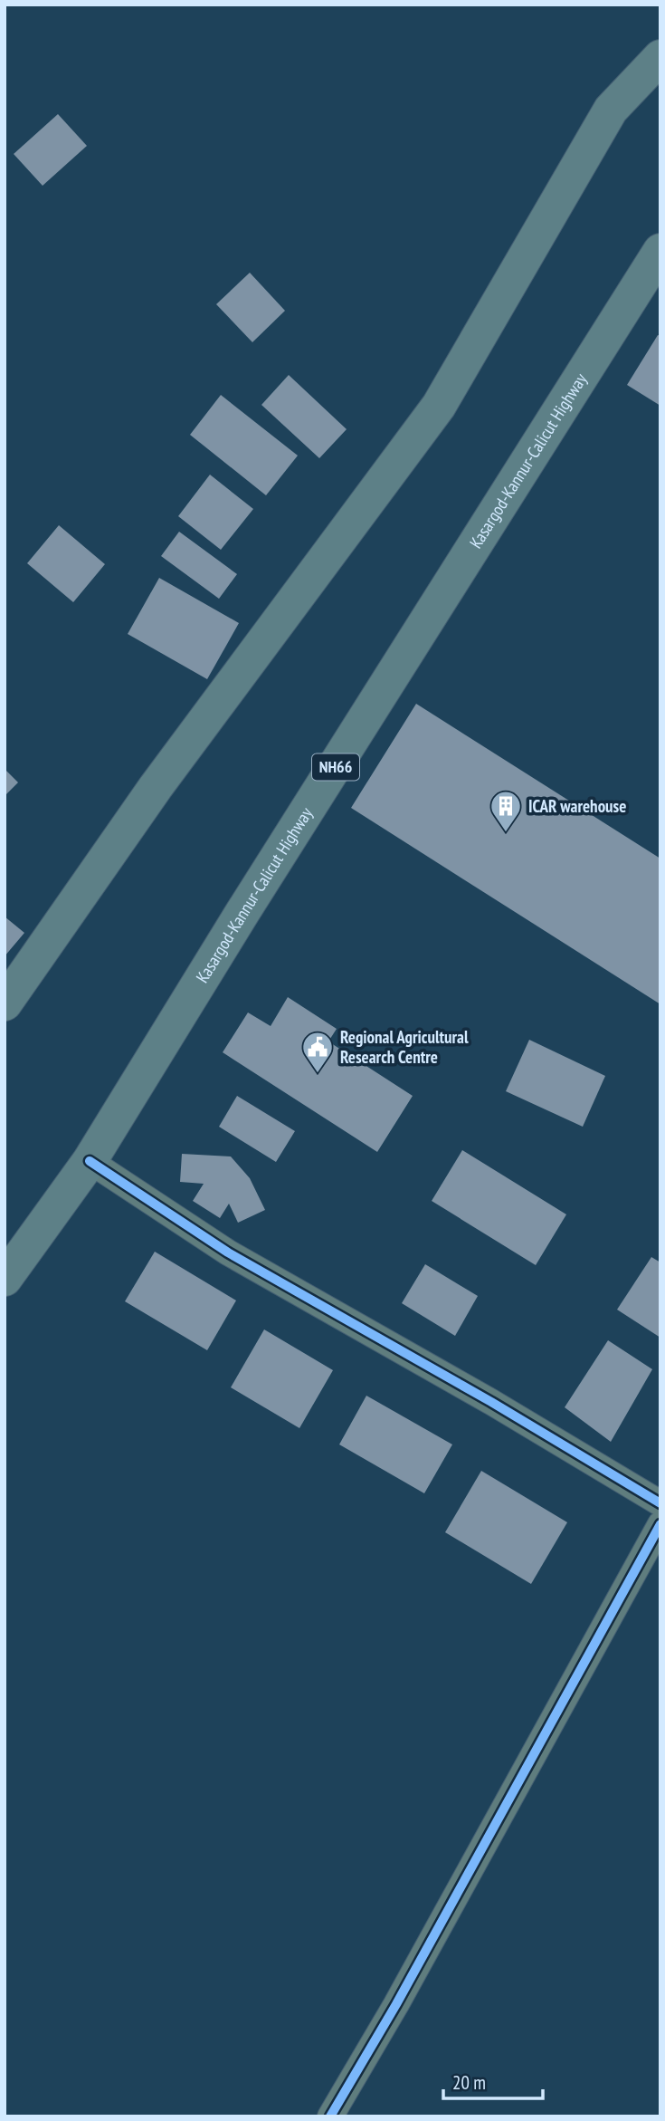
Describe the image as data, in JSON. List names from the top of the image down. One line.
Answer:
{"streets":{"highway":["Kasargod-Kannur-Calicut Highway","NH66"]},"places":{"building":["ICAR warehouse"],"public building":["Regional Agricultural Research Centre"]},"scale_bar":"20 m"}
